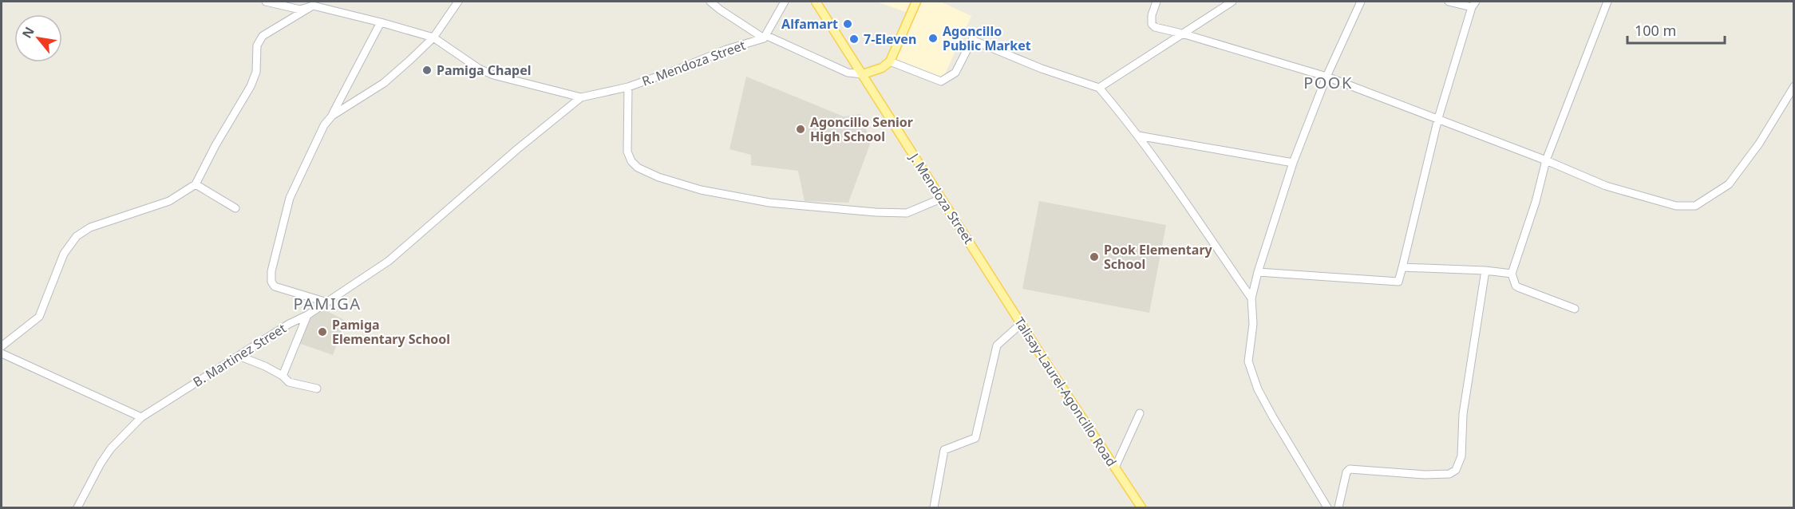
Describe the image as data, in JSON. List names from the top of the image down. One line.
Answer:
{"streets":{"main road":["J. Mendoza Street","Talisay-Laurel-Agoncillo Road"],"street":["R. Mendoza Street","B. Martinez Street"]},"crossings":[["R. Mendoza Street","B. Martinez Street"],["J. Mendoza Street","Talisay-Laurel-Agoncillo Road"]],"districts":["POOK","PAMIGA"],"places":["Alfamart","Agoncillo Public Market","7-Eleven","Pamiga Chapel","Agoncillo Senior High School","Pook Elementary School","Pamiga Elementary School"],"scale_bar":"100 m","north":"top left"}
